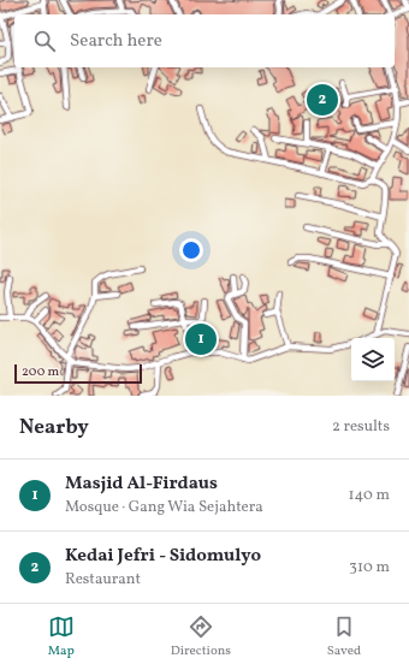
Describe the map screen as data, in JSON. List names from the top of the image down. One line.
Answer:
{"scale_bar":"200 m","page":{"search":"Search here","pins":["2","1"],"scale":"200 m","heading":["Nearby","2 results"],"list":[{"mark":"1","name":"Masjid Al-Firdaus","note":"Mosque · Gang Wia Sejahtera","value":"140 m"},{"mark":"2","name":"Kedai Jefri - Sidomulyo","note":"Restaurant","value":"310 m"}],"nav":["Map","Directions","Saved"]}}
